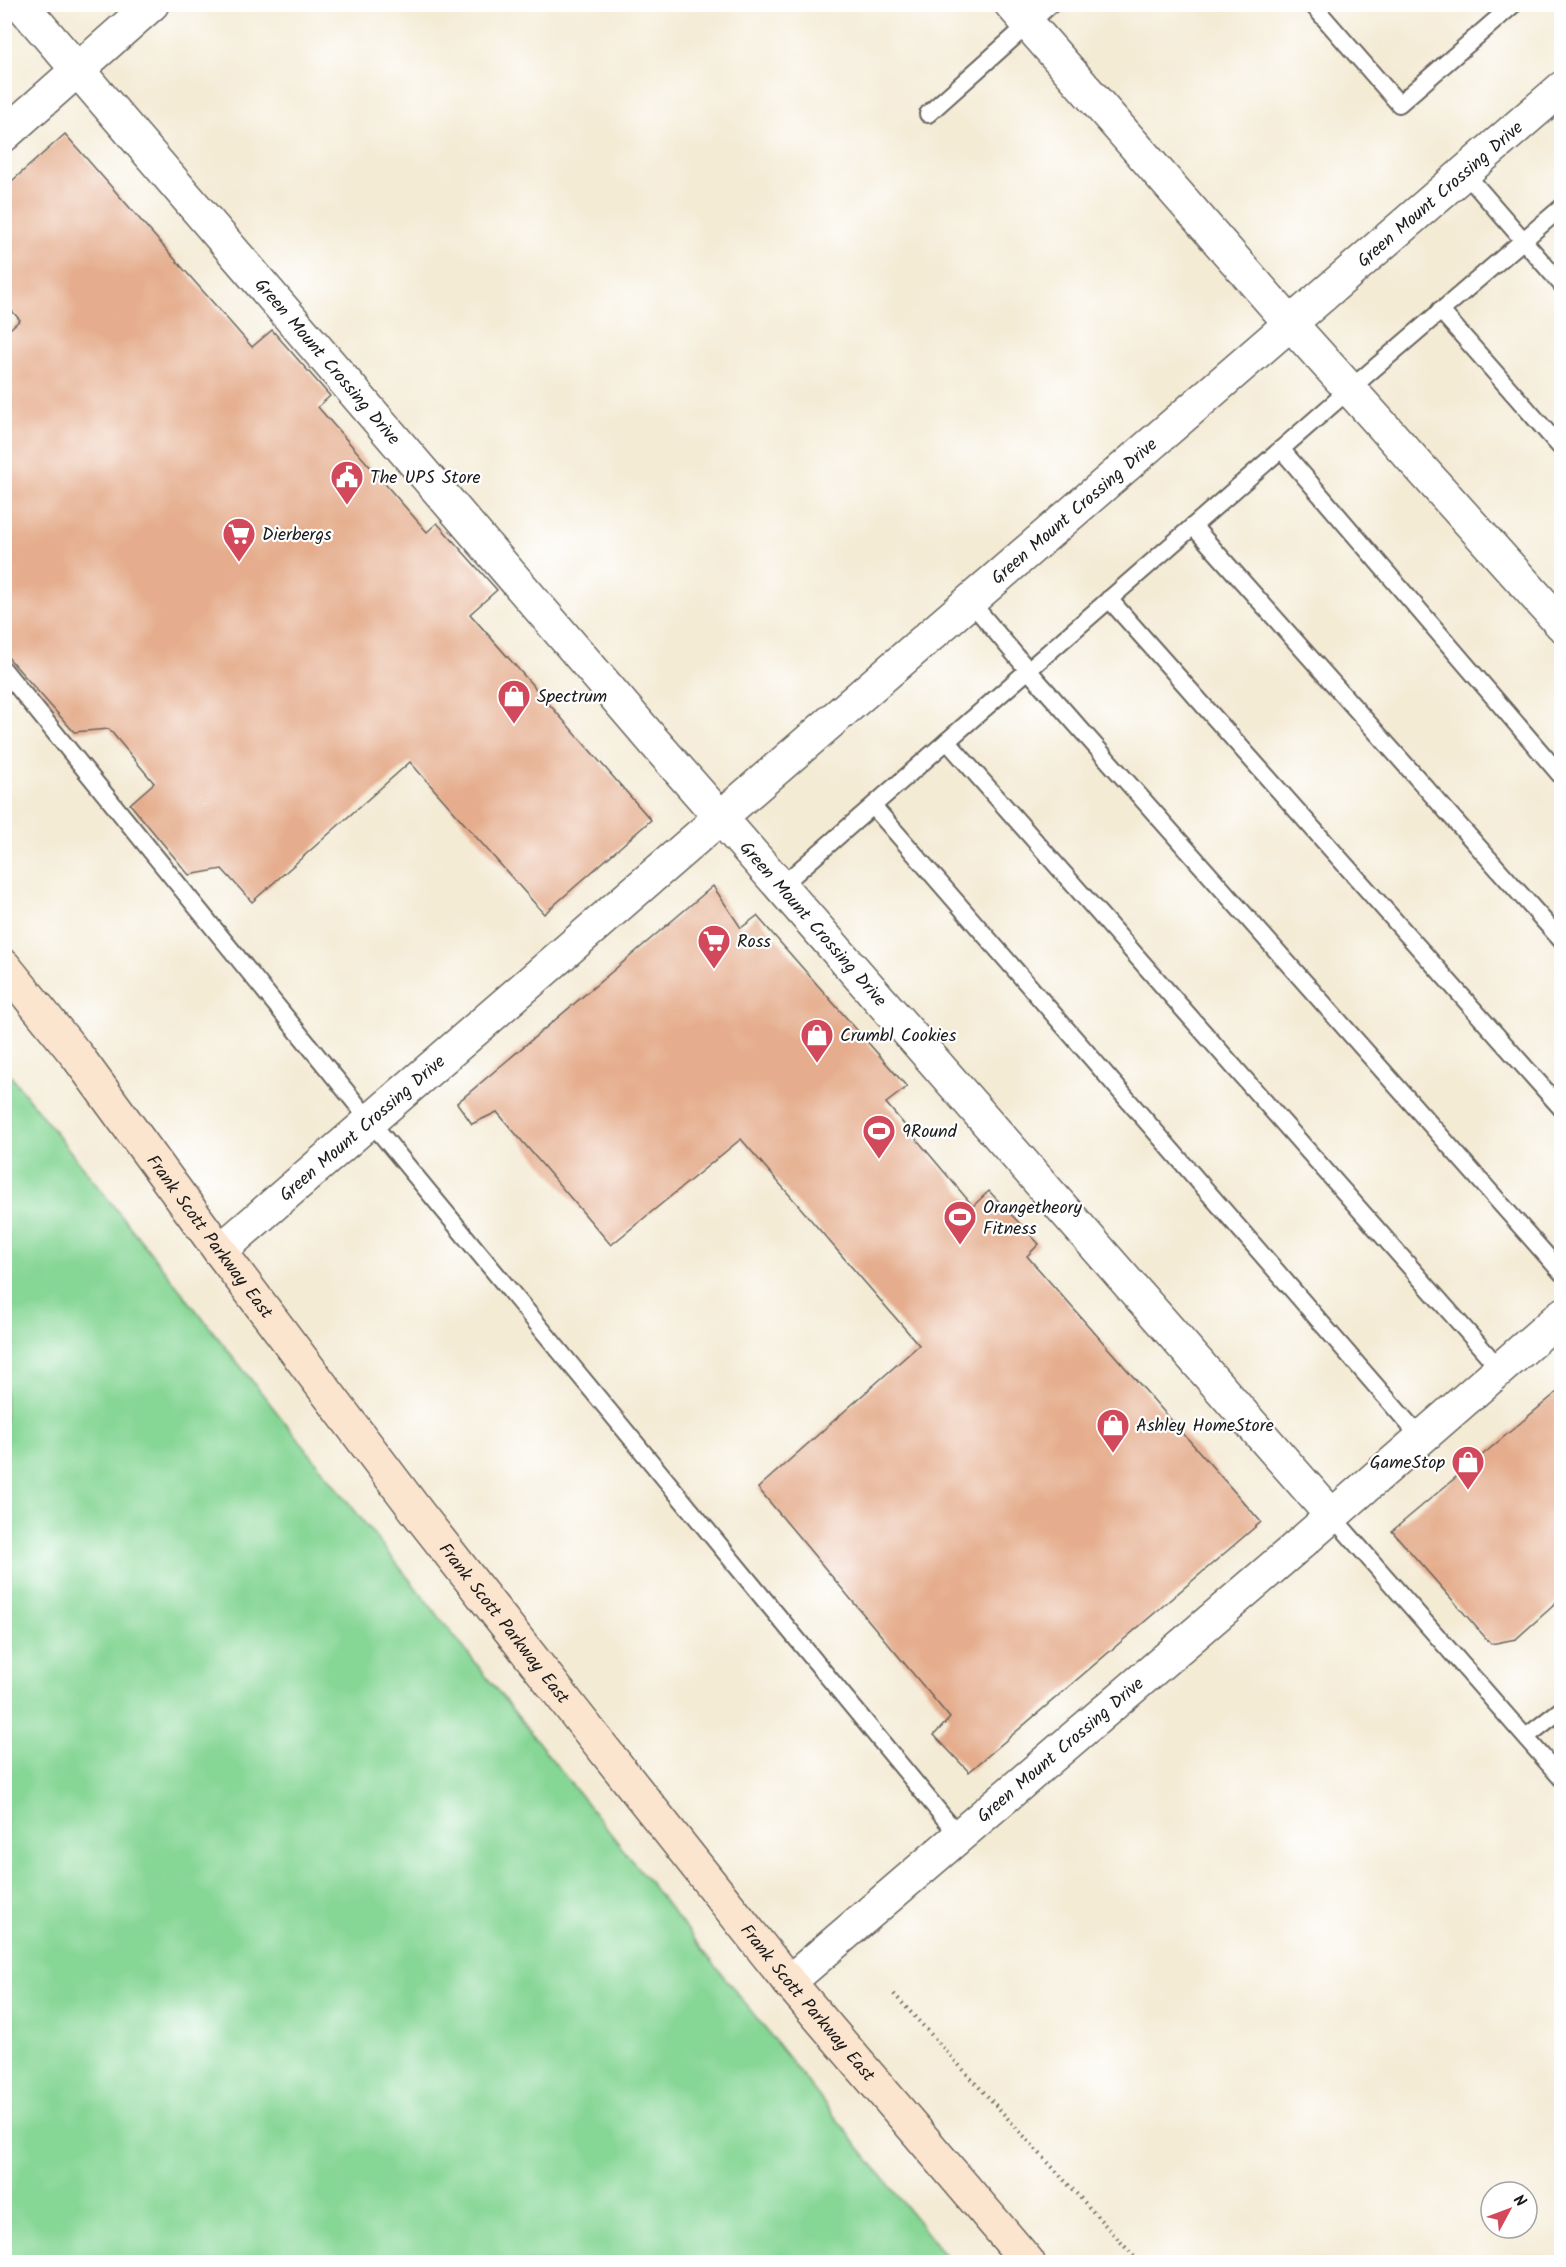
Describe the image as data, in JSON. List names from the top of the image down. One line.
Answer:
{"streets":{"main road":["Frank Scott Parkway East"],"street":["Green Mount Crossing Drive"]},"crossings":[["Green Mount Crossing Drive","Frank Scott Parkway East"]],"places":{"public building":["The UPS Store"],"supermarket":["Dierbergs","Ross"],"shop":["Spectrum","Crumbl Cookies","Ashley HomeStore","GameStop"],"sports":["9Round","Orangetheory Fitness"]},"north":"top right"}
